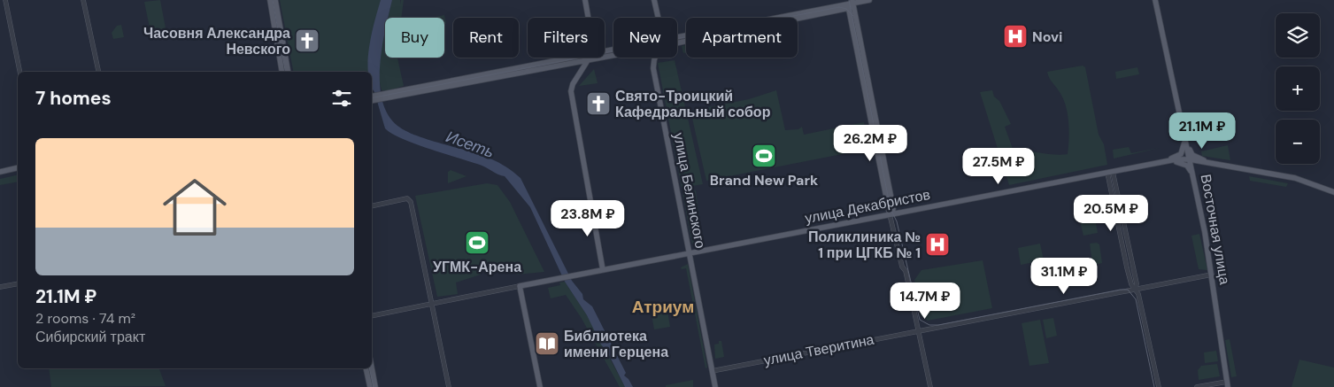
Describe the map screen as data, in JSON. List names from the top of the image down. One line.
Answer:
{"streets":{"main road":["улица Белинского","улица Декабристов","Восточная улица"],"street":["улица Тверитина"]},"crossings":[["улица Белинского","улица Декабристов"],["улица Белинского","улица Тверитина"],["улица Декабристов","Восточная улица"],["Восточная улица","улица Тверитина"]],"districts":["Атриум"],"water":["Исеть"],"places":{"hospital":["Novi","Поликлиника № 1 при ЦГКБ № 1"],"church":["Часовня Александра Невского","Свято-Троицкий Кафедральный собор"],"sports":["Brand New Park","УГМК-Арена"],"library":["Библиотека имени Герцена"]},"page":{"map_buttons":["+","−"],"chip":["Buy","Rent","Filters","New","Apartment"],"heading":"7 homes","price":["21.1M ₽","26.2M ₽","27.5M ₽","20.5M ₽","23.8M ₽","31.1M ₽","14.7M ₽"],"list":[{"name":"21.1M ₽","note":"2 rooms · 74 m² · Сибирский тракт"}]}}
